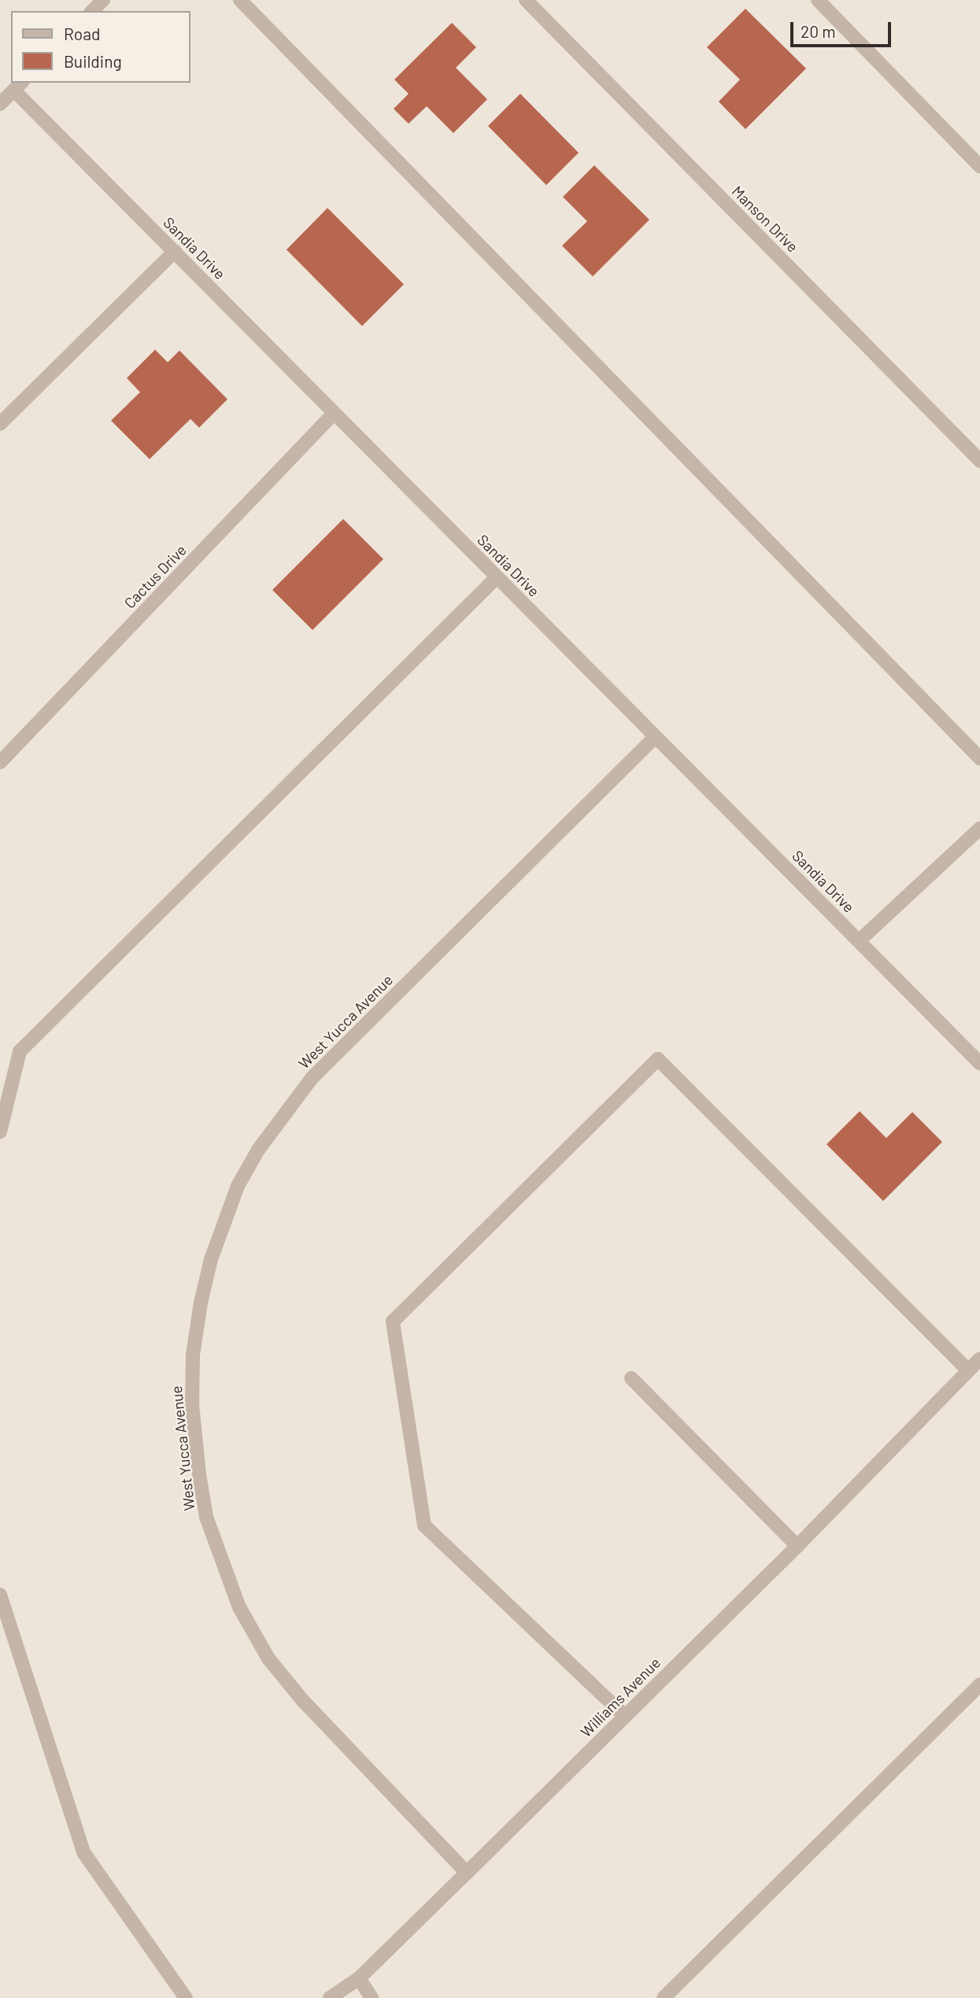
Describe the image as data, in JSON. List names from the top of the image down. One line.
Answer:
{"streets":{"street":["Manson Drive","Sandia Drive","Cactus Drive","West Yucca Avenue","Williams Avenue"]},"crossings":[["Sandia Drive","Cactus Drive"],["Sandia Drive","West Yucca Avenue"],["West Yucca Avenue","Williams Avenue"]],"legend":["Road","Building"],"scale_bar":"20 m"}
